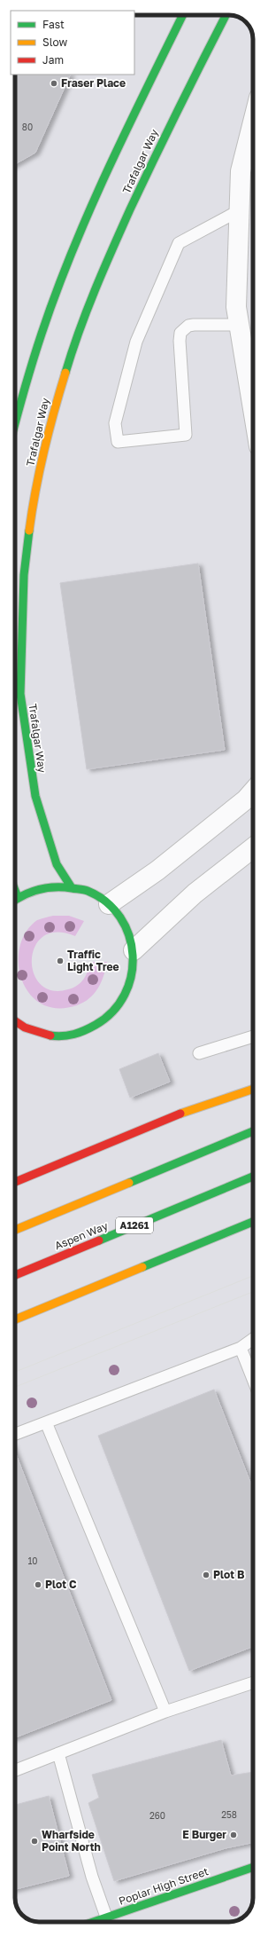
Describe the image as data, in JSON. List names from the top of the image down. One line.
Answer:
{"streets":{"main road":["Trafalgar Way","A1261","Aspen Way","Poplar High Street"]},"places":["Fraser Place","Traffic Light Tree","Plot B","Plot C","E Burger","Wharfside Point North"],"house_numbers":["80","10","258","260"],"legend":["Fast","Slow","Jam"]}
